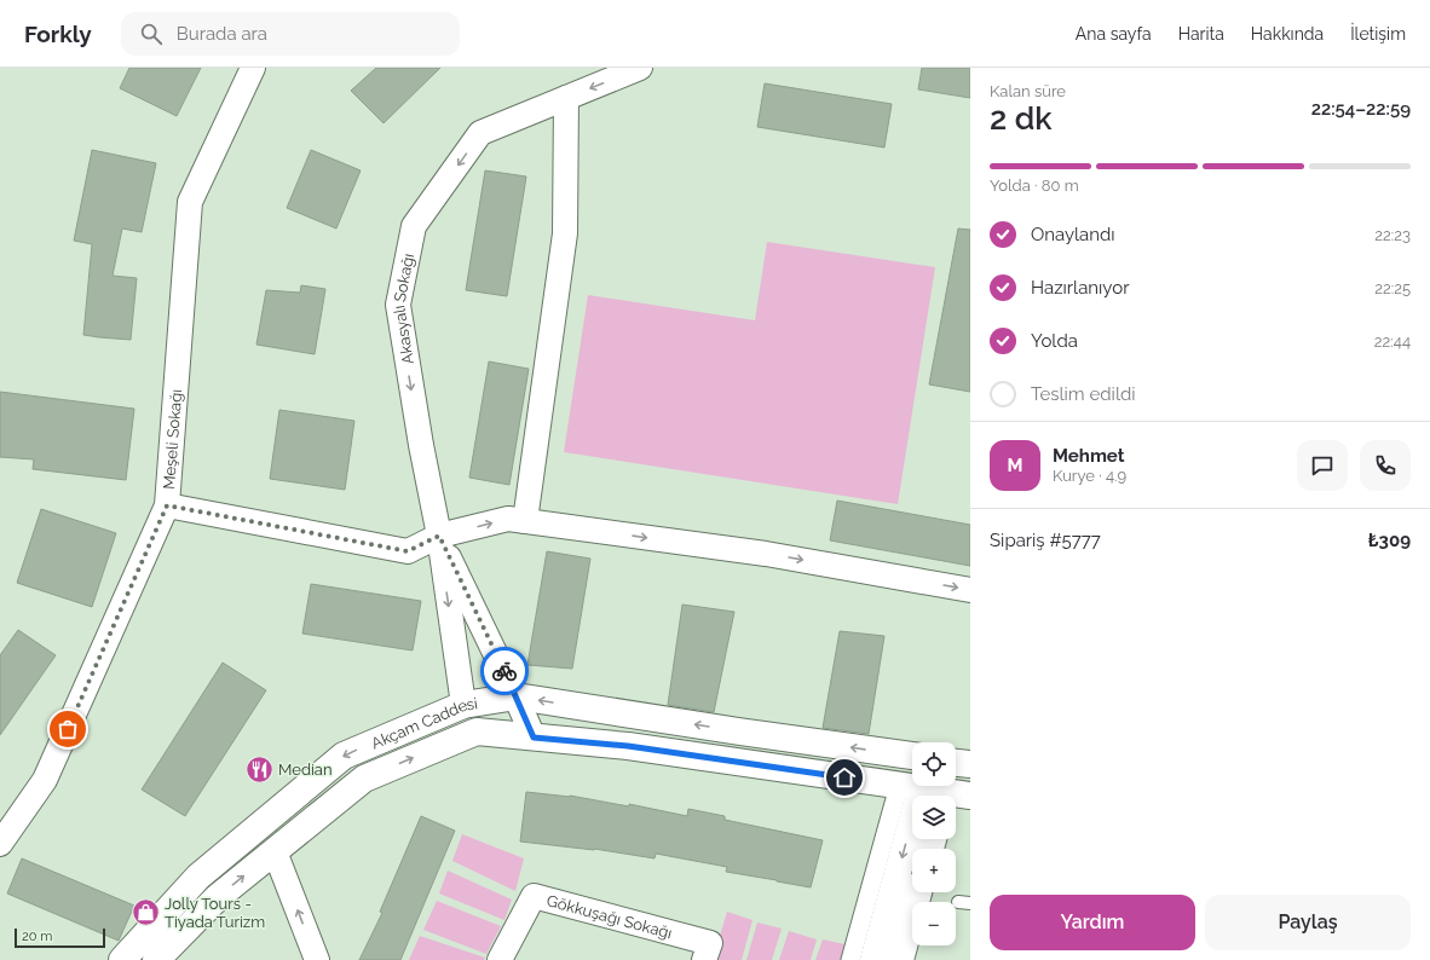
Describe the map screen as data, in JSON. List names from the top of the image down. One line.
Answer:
{"streets":{"main road":["Akçam Caddesi"],"street":["Akasyalı Sokağı","Meşeli Sokağı","Gökkuşağı Sokağı"]},"crossings":[["Akasyalı Sokağı","Akçam Caddesi"]],"places":{"restaurant":["Median"],"shop":["Jolly Tours - Tiyada Turizm"]},"scale_bar":"20 m","page":{"header":"Forkly","search":"Burada ara","nav":["Ana sayfa","Harita","Hakkında","İletişim"],"heading":["2 dk","Kalan süre","22:54–22:59"],"panel":["Mehmet","Kurye · 4.9","Sipariş #5777","₺309"],"bar":"Yolda · 80 m","list":[["Onaylandı","22:23"],["Hazırlanıyor","22:25"],["Yolda","22:44"],"Teslim edildi"],"round":"M","map_buttons":["+","−"],"buttons":["Yardım","Paylaş"],"scale":"20 m"}}
